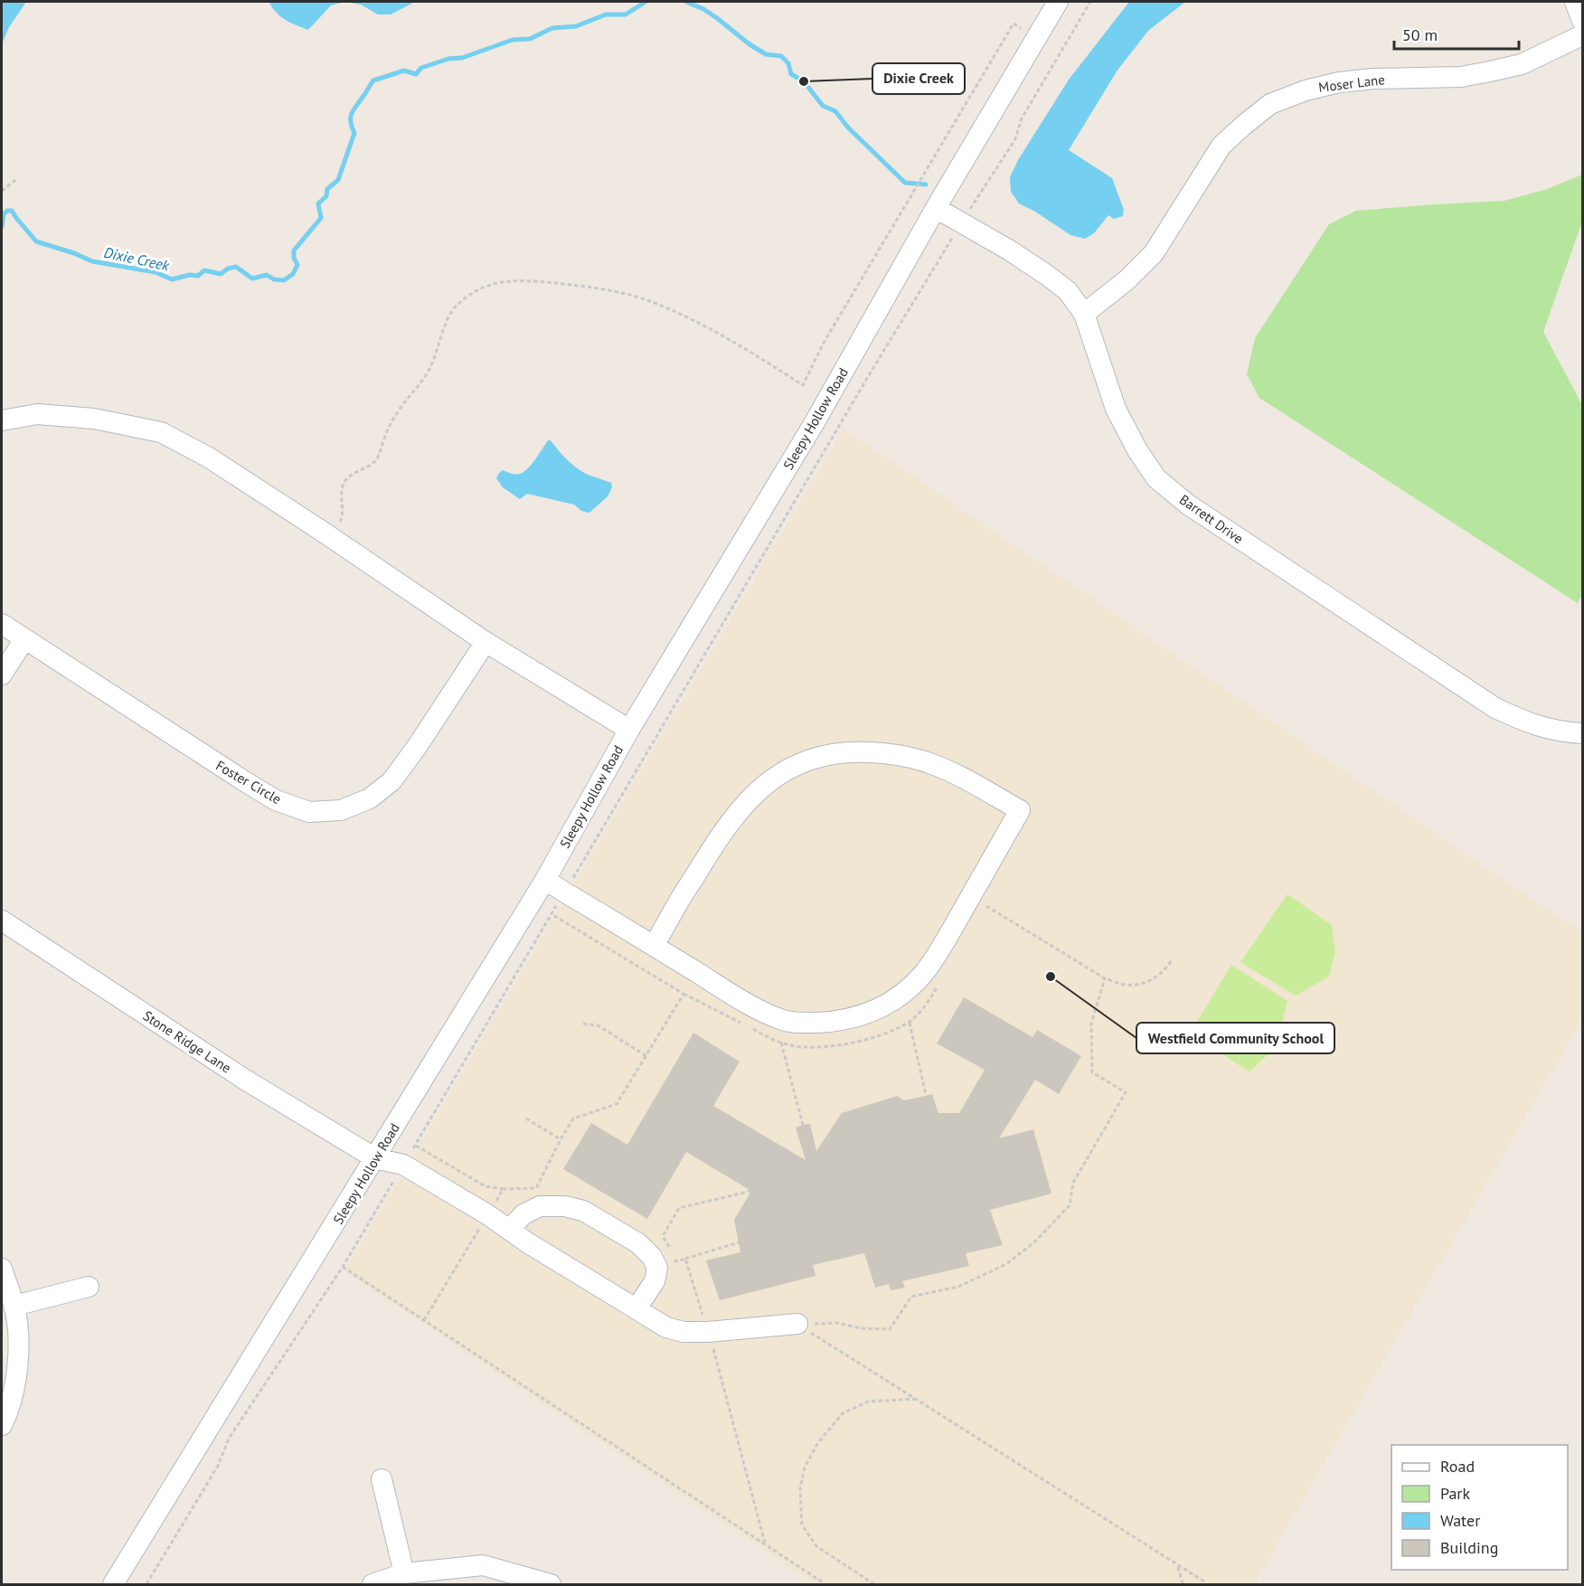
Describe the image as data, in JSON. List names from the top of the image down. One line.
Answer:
{"streets":{"street":["Moser Lane","Sleepy Hollow Road","Barrett Drive","Foster Circle","Stone Ridge Lane"]},"crossings":[["Moser Lane","Barrett Drive"],["Sleepy Hollow Road","Barrett Drive"],["Sleepy Hollow Road","Stone Ridge Lane"]],"water":["Dixie Creek"],"places":["Dixie Creek","Westfield Community School"],"legend":["Road","Park","Water","Building"],"scale_bar":"50 m"}
